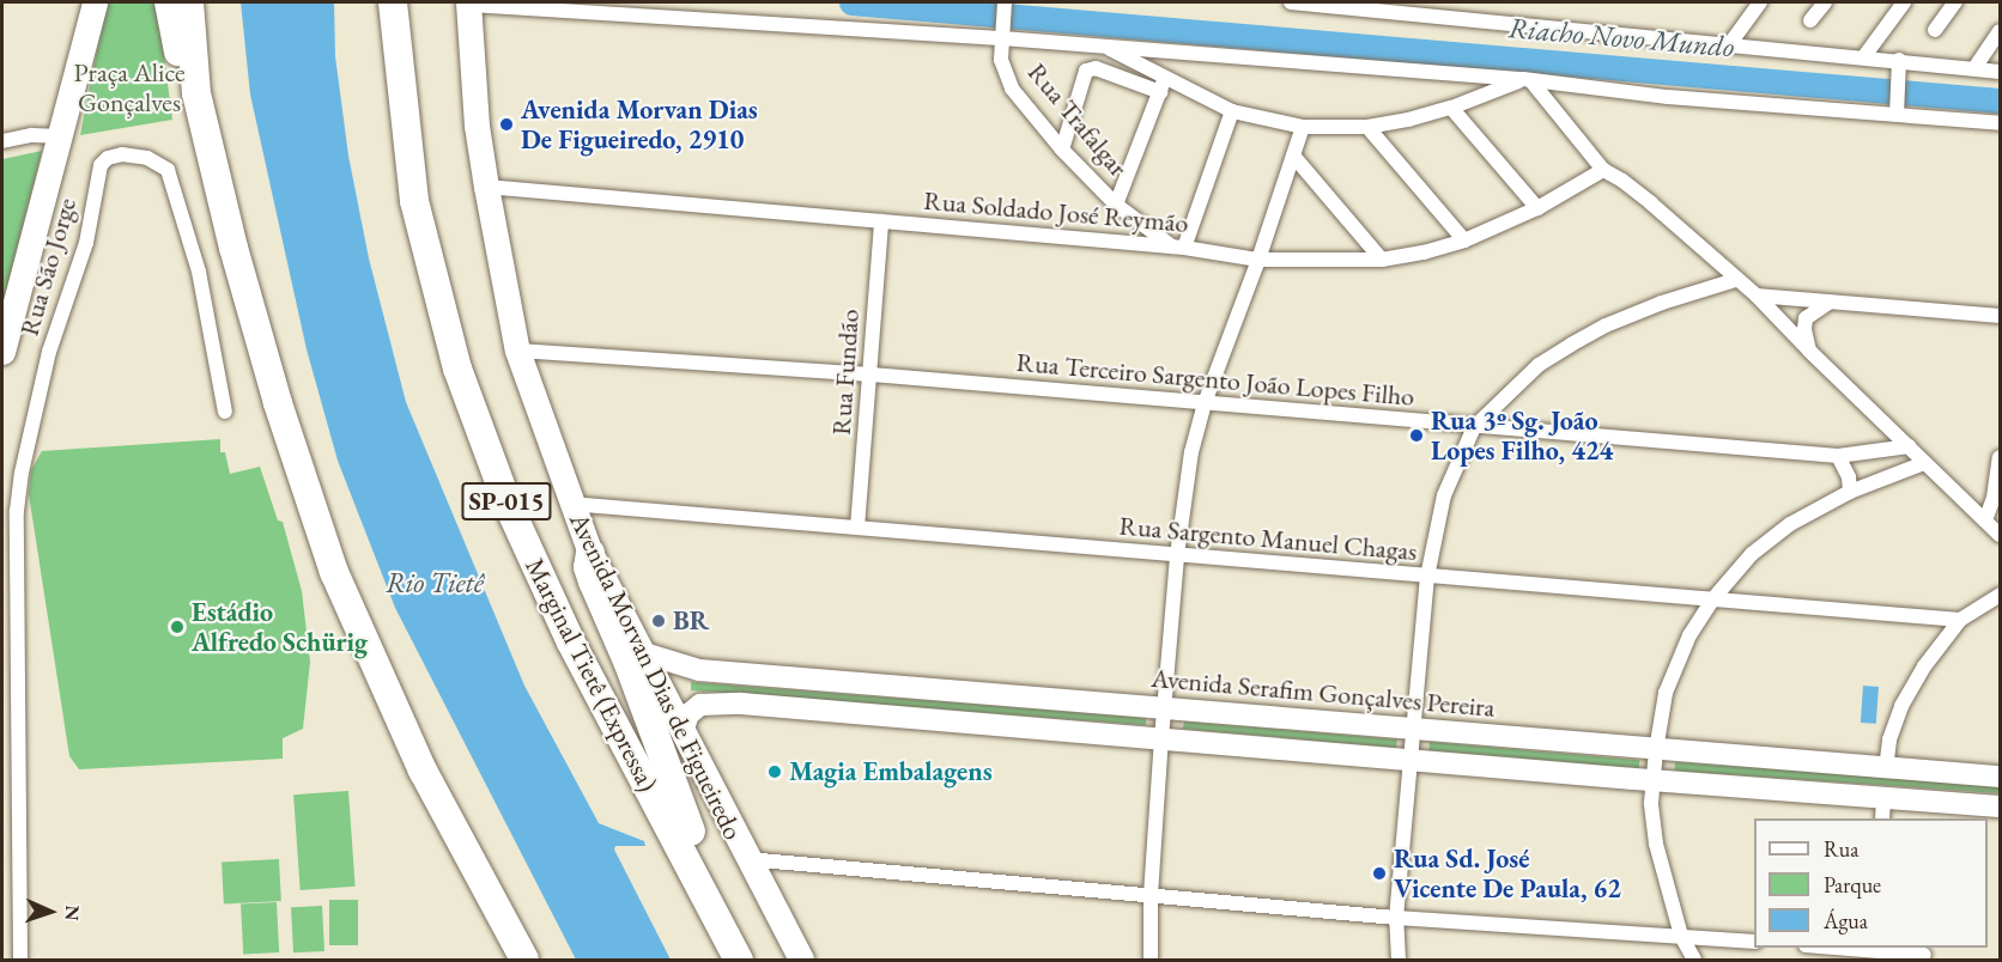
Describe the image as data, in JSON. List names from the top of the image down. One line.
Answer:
{"streets":{"highway":["SP-015","Marginal Tietê (Expressa)","Avenida Morvan Dias de Figueiredo"],"main road":["Avenida Serafim Gonçalves Pereira"],"street":["Rua Trafalgar","Rua Soldado José Reymão","Rua São Jorge","Rua Fundão","Rua Terceiro Sargento João Lopes Filho","Rua Sargento Manuel Chagas"]},"crossings":[["Rua Trafalgar","Rua Soldado José Reymão"],["Rua Soldado José Reymão","Rua Fundão"],["Rua Soldado José Reymão","Avenida Morvan Dias de Figueiredo"],["Rua Fundão","Rua Terceiro Sargento João Lopes Filho"],["Rua Fundão","Rua Sargento Manuel Chagas"],["Rua Terceiro Sargento João Lopes Filho","Avenida Morvan Dias de Figueiredo"],["Rua Sargento Manuel Chagas","Avenida Morvan Dias de Figueiredo"],["Avenida Morvan Dias de Figueiredo","Avenida Serafim Gonçalves Pereira"]],"water":["Riacho Novo Mundo","Rio Tietê"],"parks":["Praça Alice Gonçalves"],"places":["Avenida Morvan Dias De Figueiredo, 2910","Rua 3º Sg. João Lopes Filho, 424","BR","Estádio Alfredo Schürig","Magia Embalagens","Rua Sd. José Vicente De Paula, 62"],"legend":["Rua","Parque","Água"],"north":"right"}
